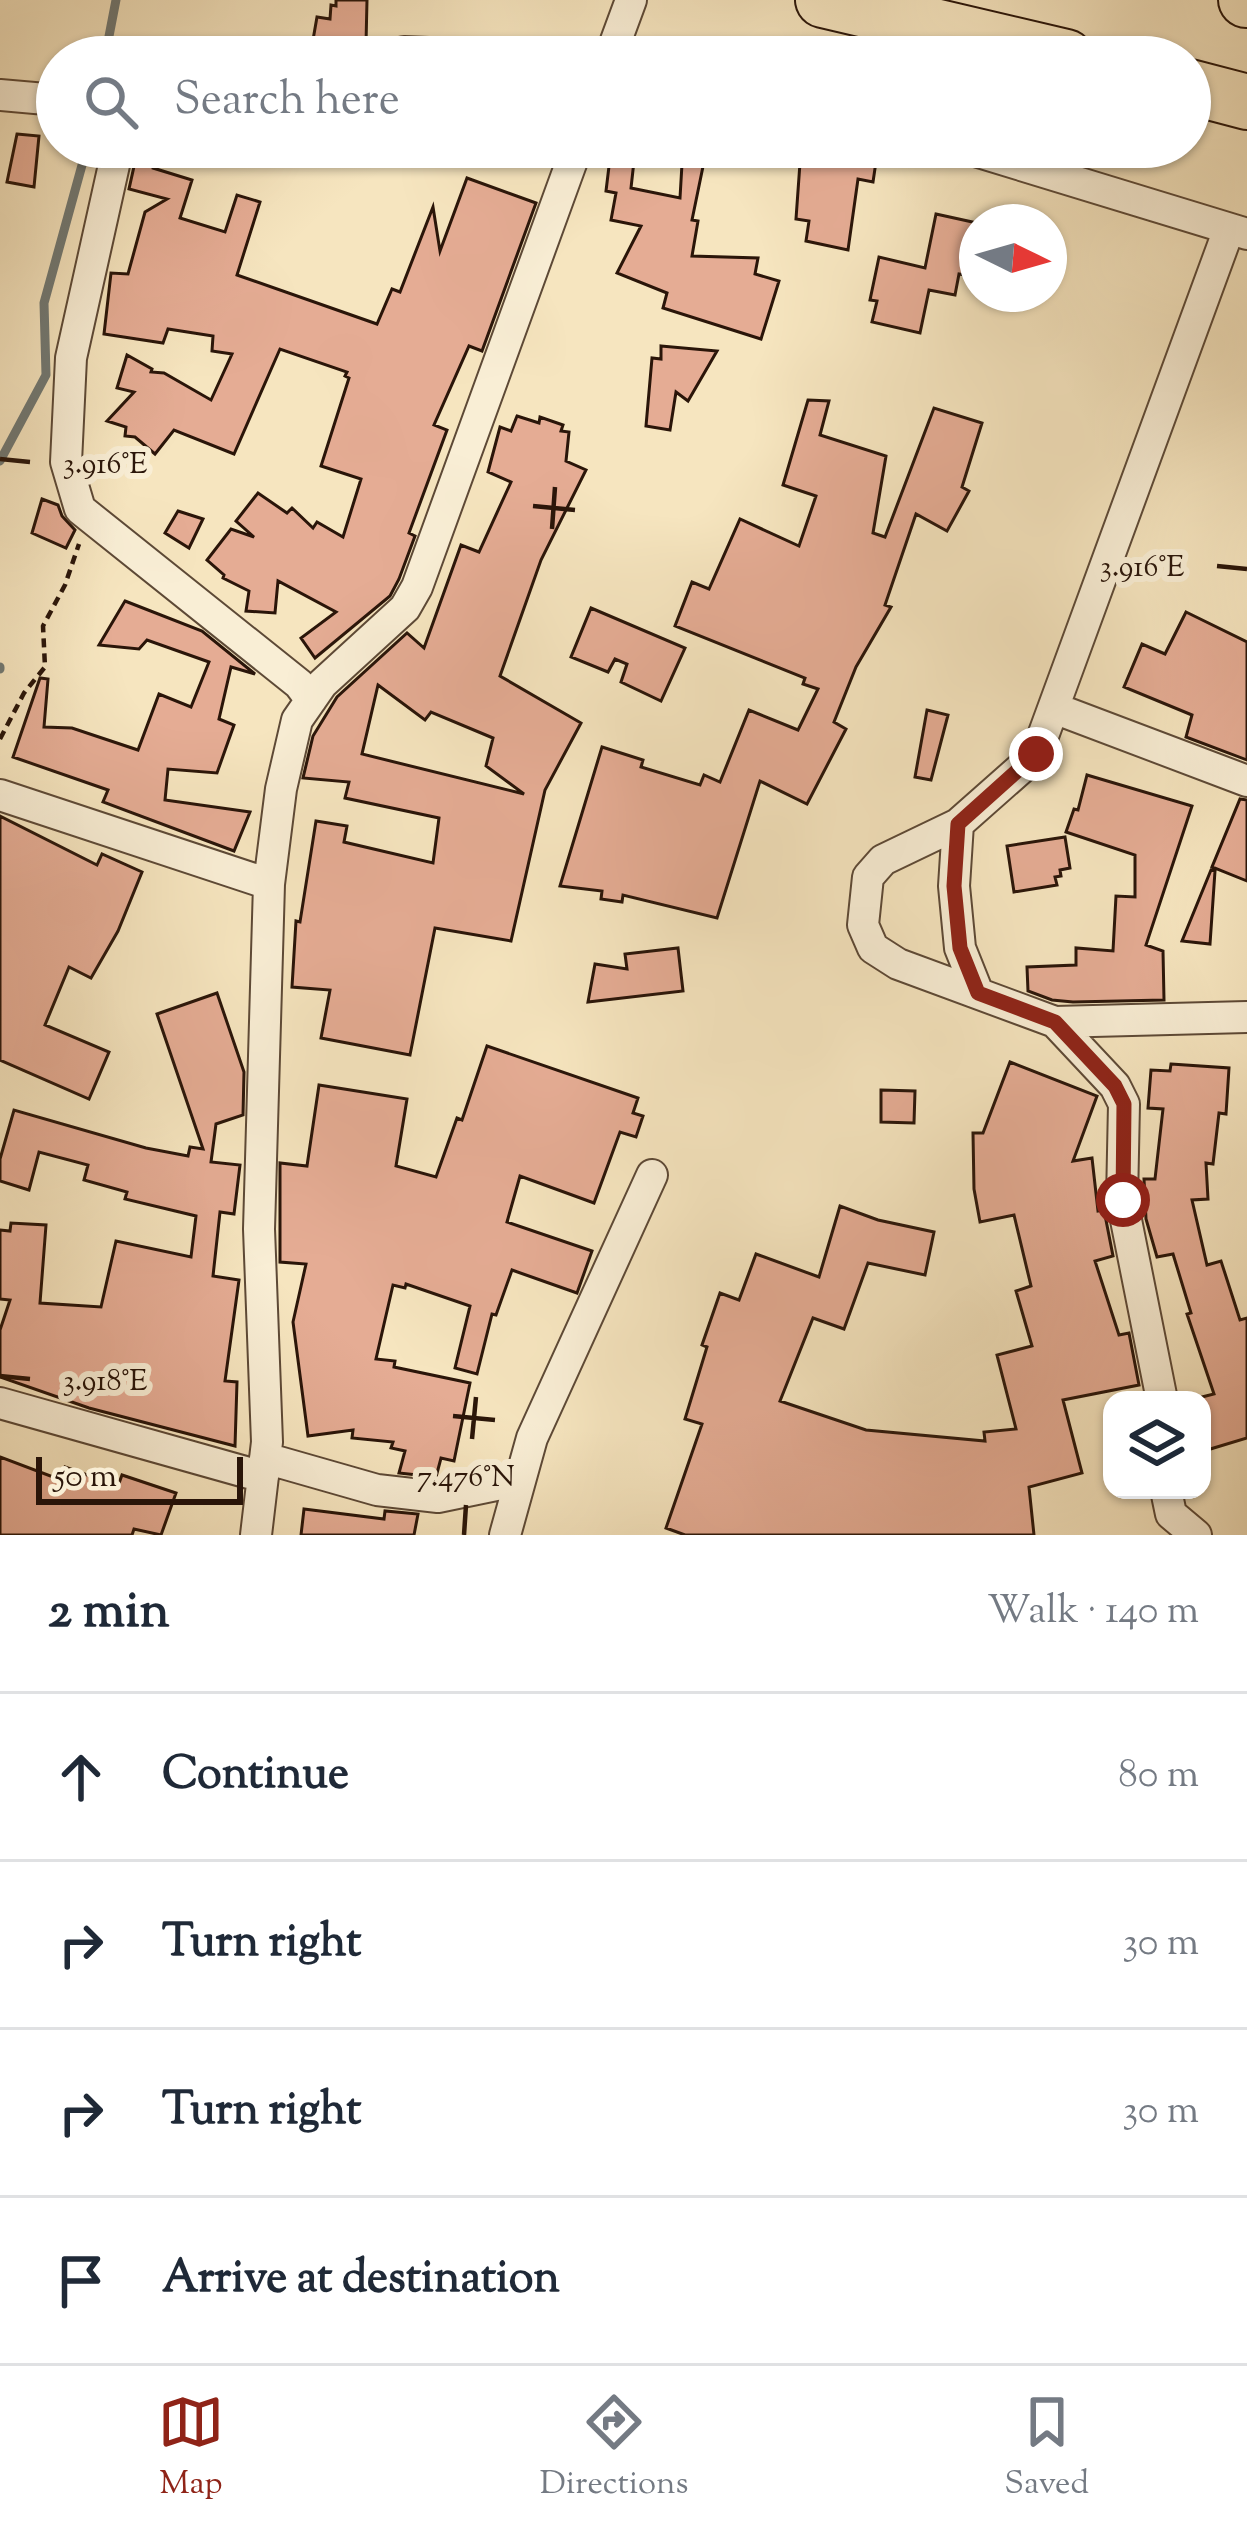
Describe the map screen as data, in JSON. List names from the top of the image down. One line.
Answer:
{"scale_bar":"50 m","north":"right","page":{"search":"Search here","scale":"50 m","heading":["2 min","Walk · 140 m"],"list":[["Continue","80 m"],["Turn right","30 m"],["Turn right","30 m"],"Arrive at destination"],"nav":["Map","Directions","Saved"]},"coordinates":["3.916°E","3.918°E","7.476°N"]}
